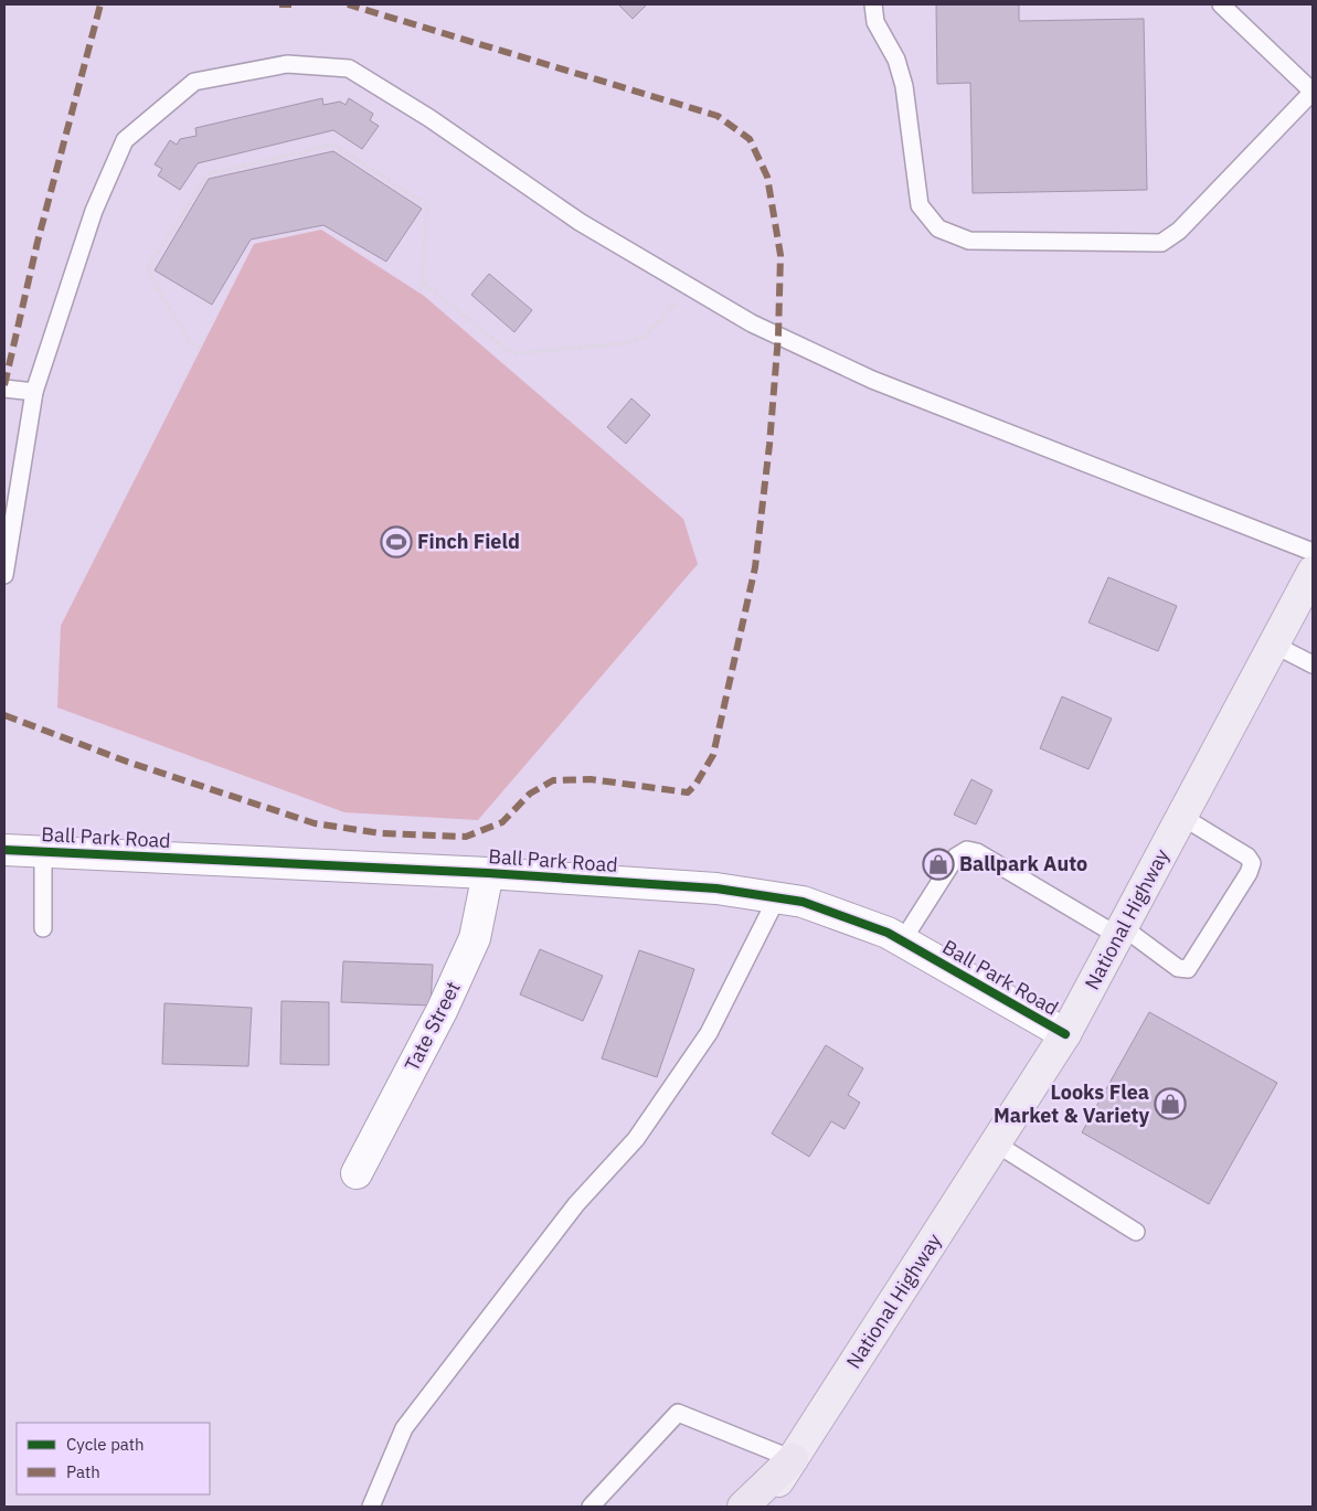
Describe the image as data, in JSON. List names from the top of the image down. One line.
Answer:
{"streets":{"main road":["National Highway"],"street":["Ball Park Road","Tate Street"]},"crossings":[["Ball Park Road","National Highway"],["Ball Park Road","Tate Street"]],"places":{"sports":["Finch Field"],"shop":["Ballpark Auto","Looks Flea Market & Variety"]},"legend":["Cycle path","Path"]}
